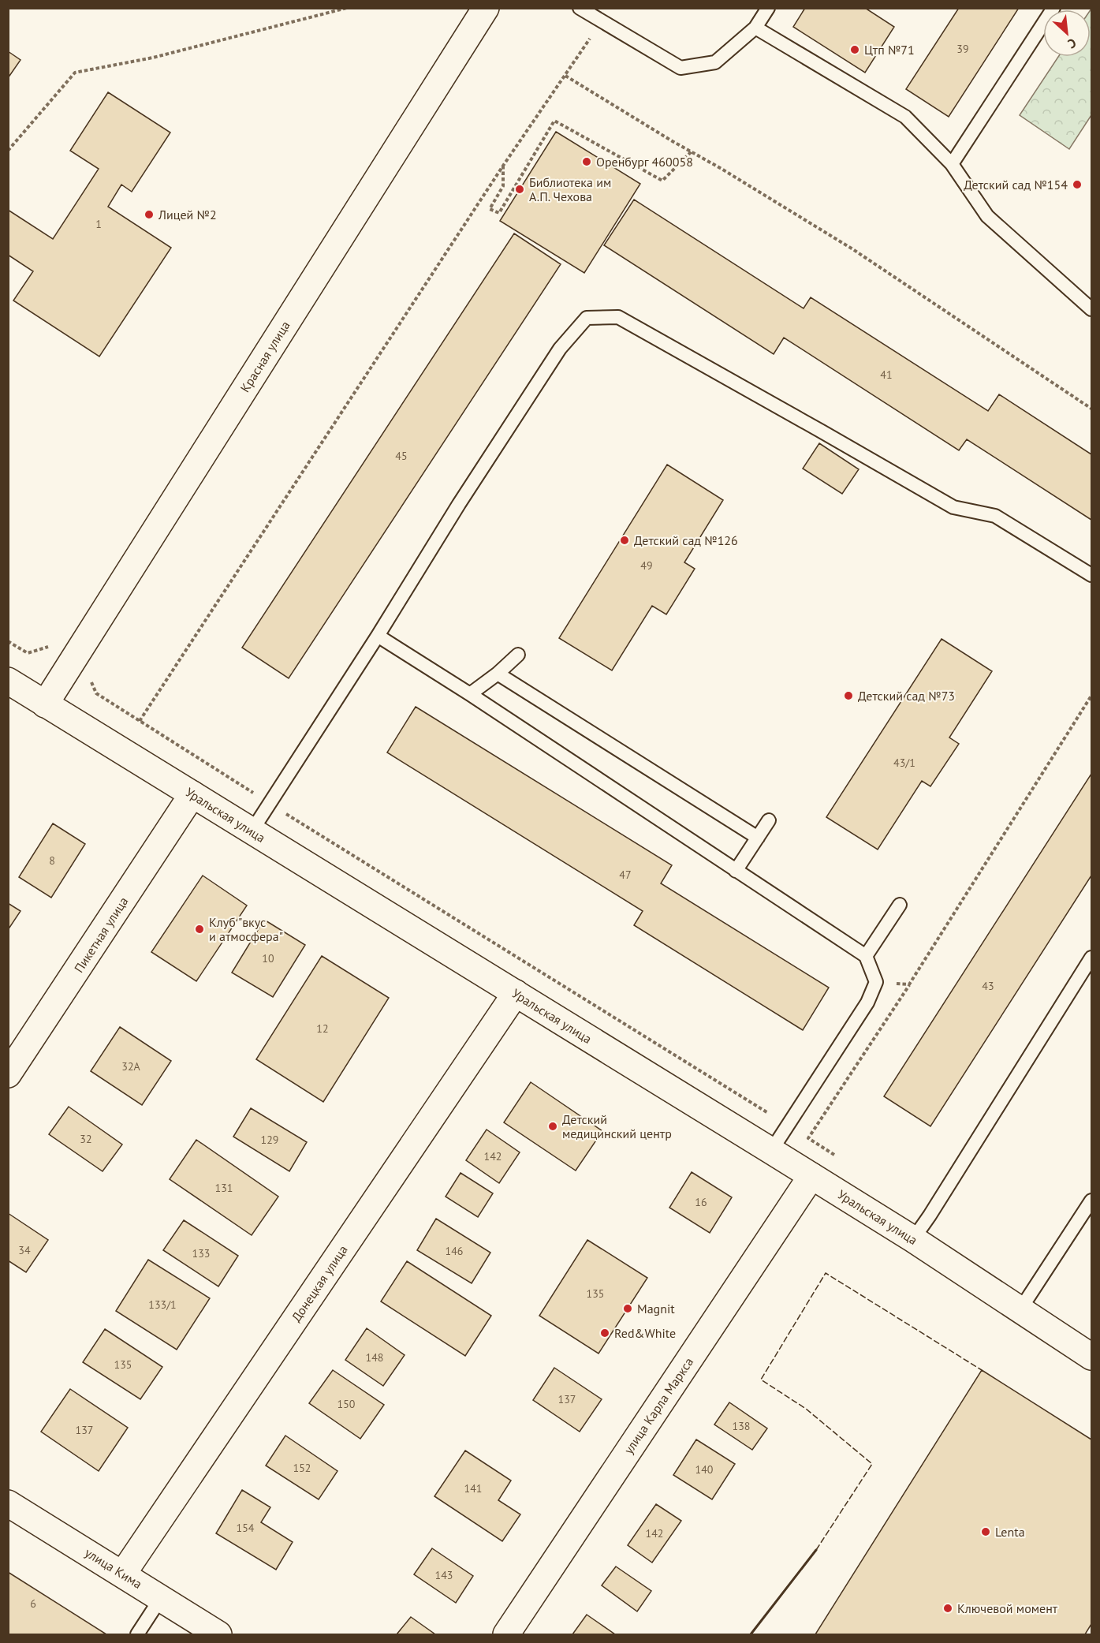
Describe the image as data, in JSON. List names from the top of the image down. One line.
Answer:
{"streets":{"street":["Красная улица","Уральская улица","Пикетная улица","Донецкая улица","улица Карла Маркса","улица Кима"]},"crossings":[["Красная улица","Уральская улица"],["Уральская улица","Пикетная улица"],["Уральская улица","Донецкая улица"],["Уральская улица","улица Карла Маркса"],["Донецкая улица","улица Кима"]],"places":["Цтп №71","Оренбург 460058","Детский сад №154","Библиотека им А.П. Чехова","Лицей №2","Детский сад №126","Детский сад №73","Клуб \"вкус и атмосфера\"","Детский медицинский центр","Magnit","Red&White","Lenta","Ключевой момент"],"house_numbers":["39","1","41","45","49","43/1","8","47","10","43","12","32А","32","129","142","131","16","34","146","133","135","133/1","148","135","137","150","138","137","152","140","141","154","142","143","6"],"north":"bottom right"}
